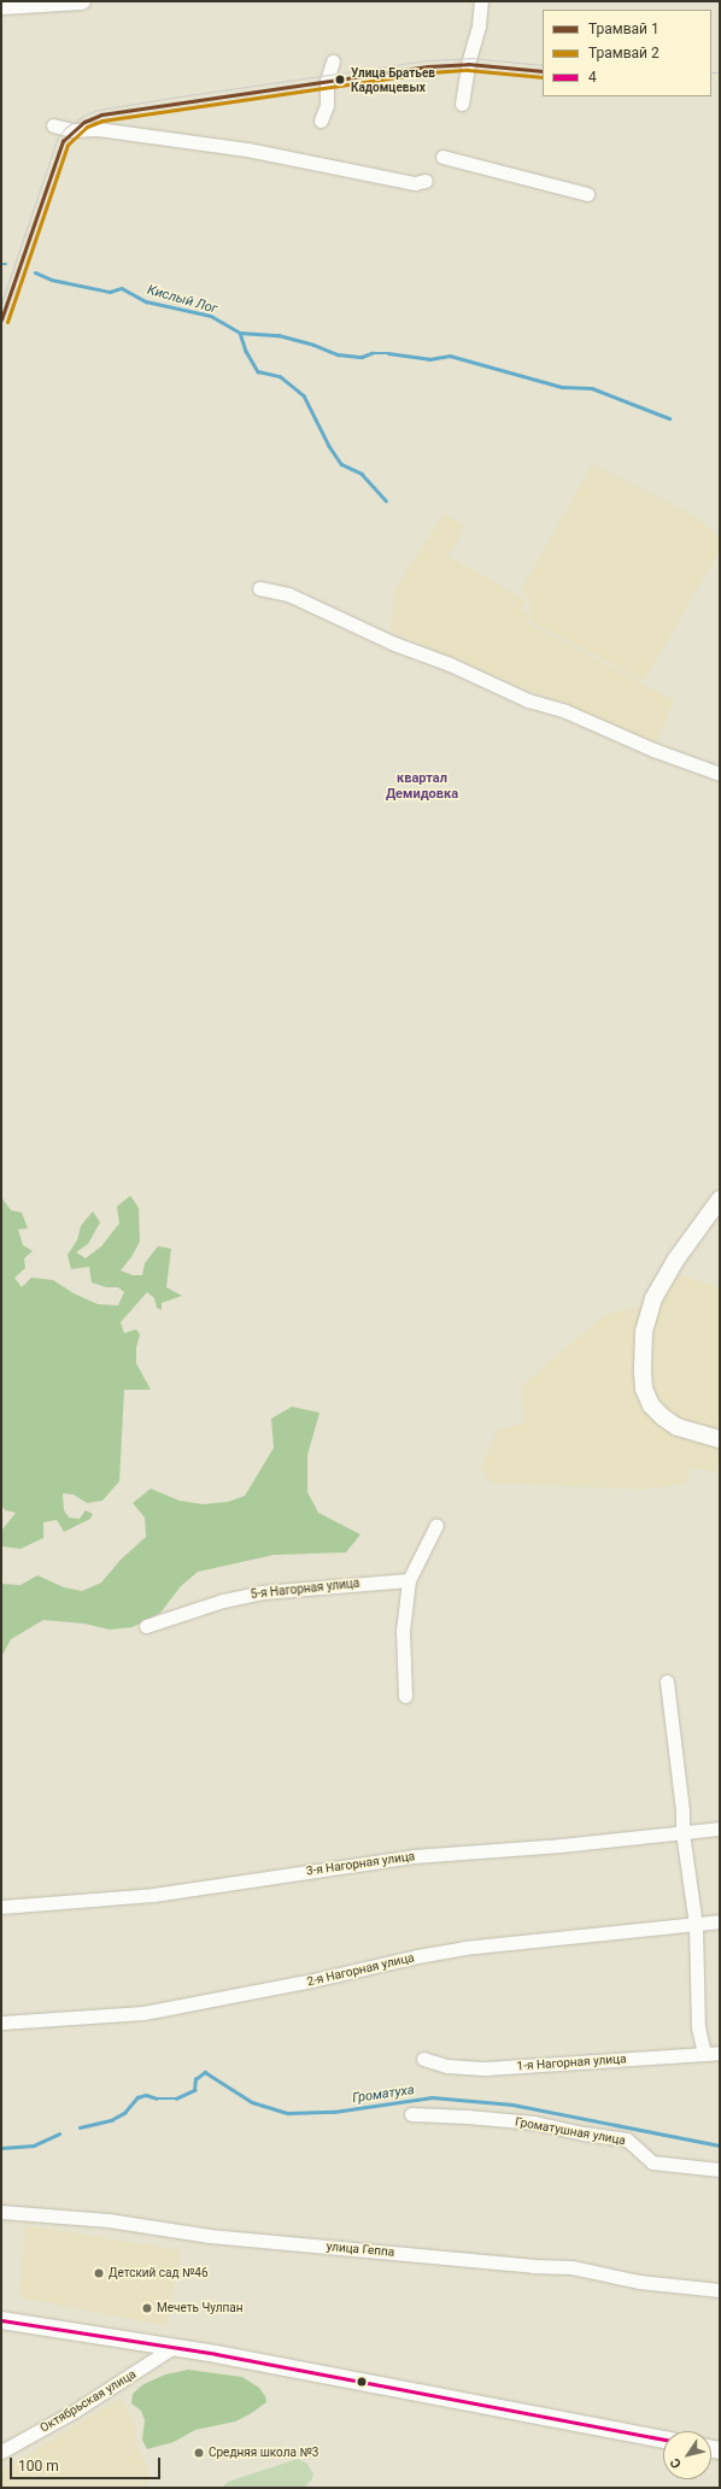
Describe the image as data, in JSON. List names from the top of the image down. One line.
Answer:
{"streets":{"street":["5-я Нагорная улица","3-я Нагорная улица","2-я Нагорная улица","1-я Нагорная улица","Громатушная улица","улица Геппа","Октябрьская улица"]},"districts":["квартал Демидовка"],"water":["Кислый Лог","Громатуха"],"places":["Улица Братьев Кадомцевых","Детский сад №46","Мечеть Чулпан","Средняя школа №3"],"lines":["tram line 1","tram line 2","transit line 4"],"legend":["Трамвай 1","Трамвай 2","4"],"scale_bar":"100 m","north":"bottom left"}
